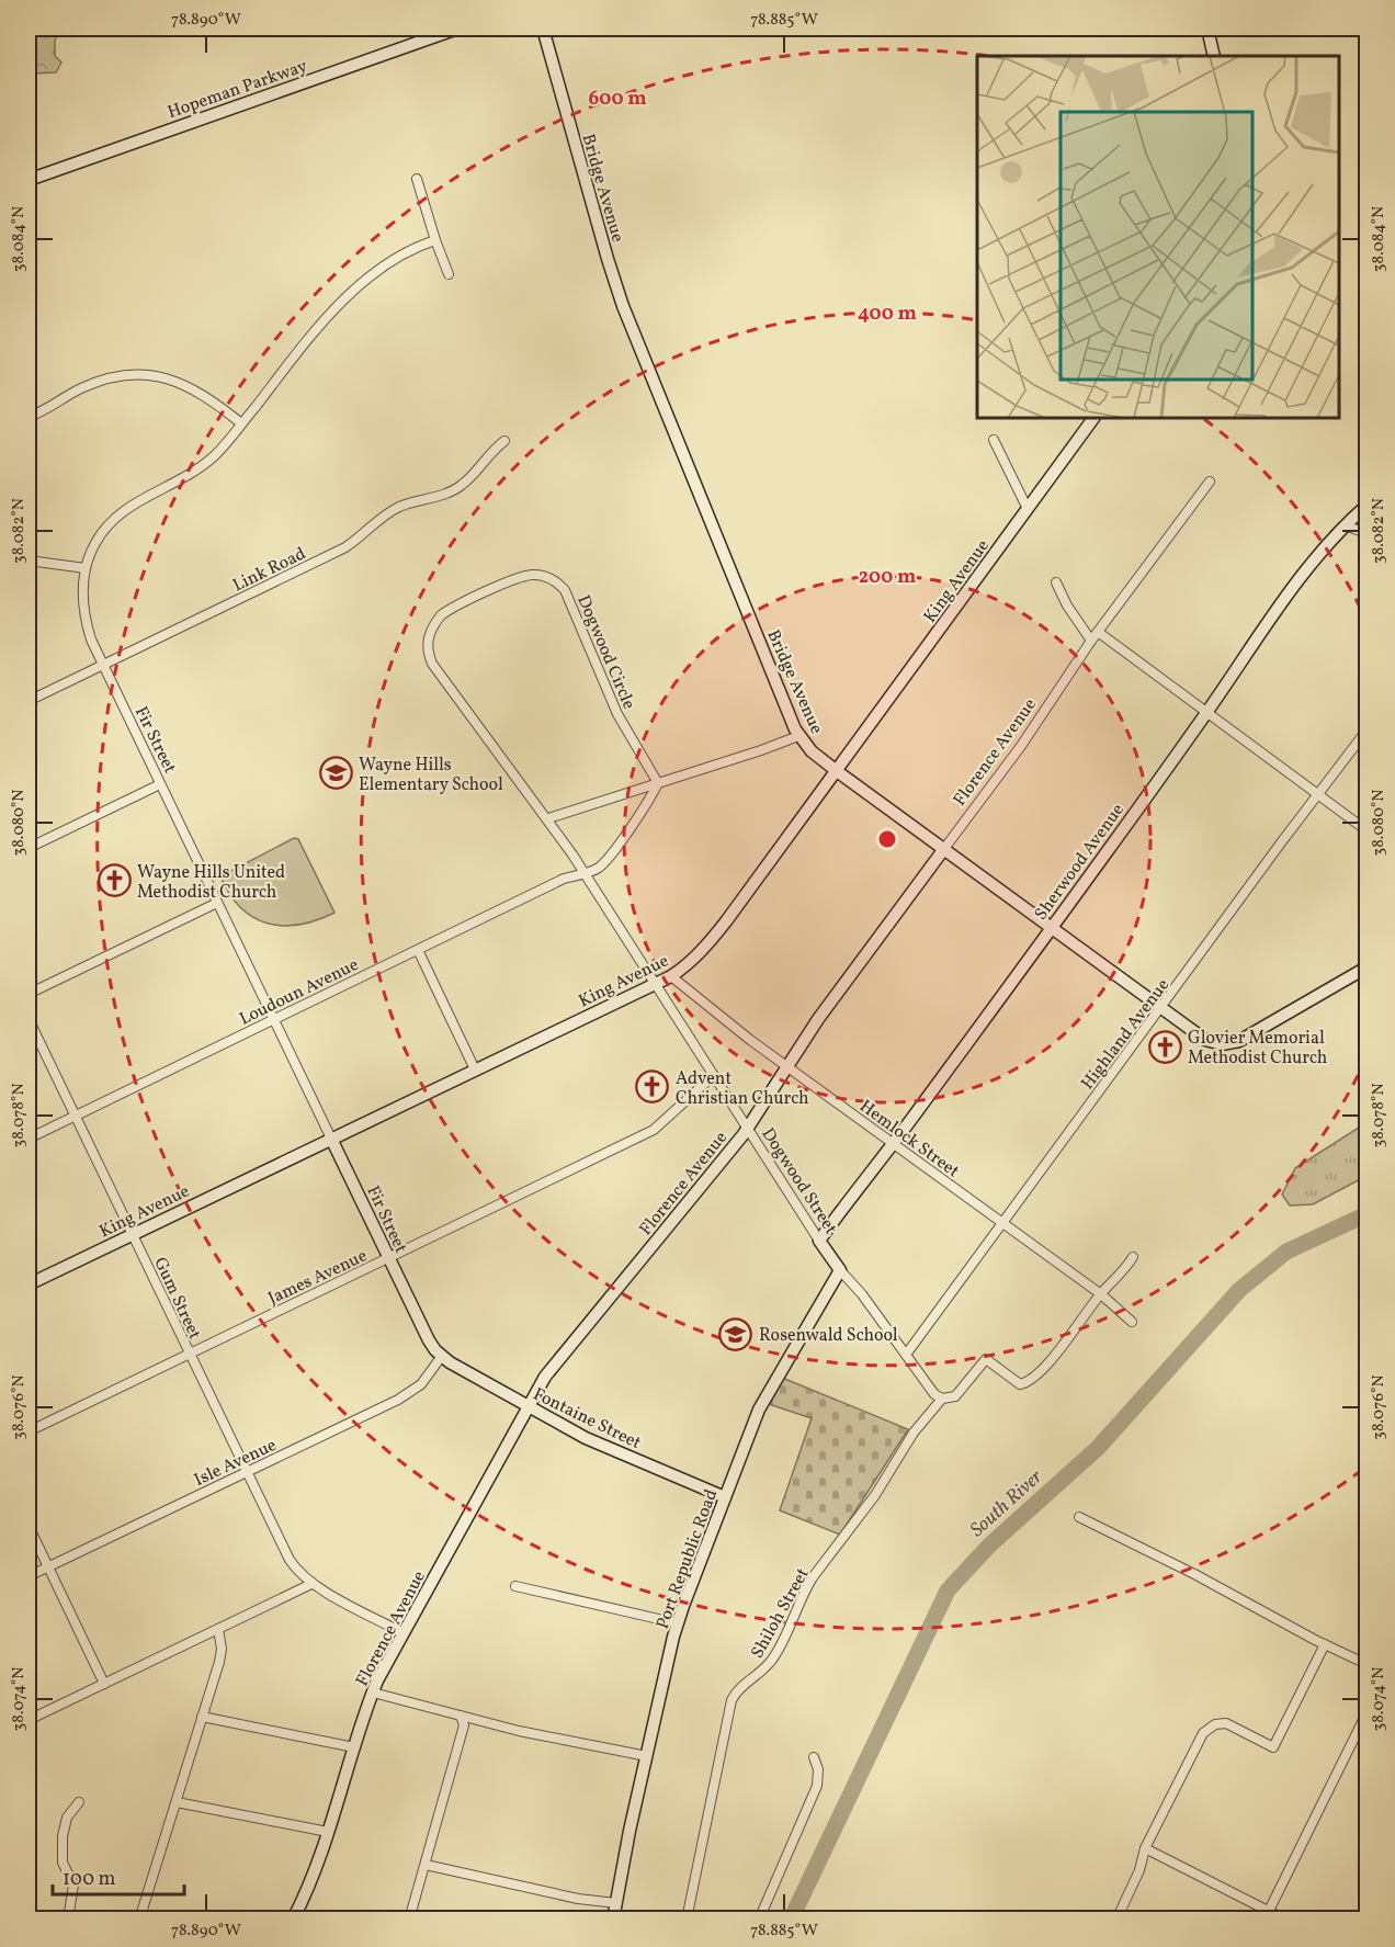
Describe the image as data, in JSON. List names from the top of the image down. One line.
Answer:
{"streets":{"street":["Hopeman Parkway","Bridge Avenue","Link Road","King Avenue","Dogwood Circle","Fir Street","Florence Avenue","Sherwood Avenue","Loudoun Avenue","Highland Avenue","Hemlock Street","Dogwood Street","James Avenue","Gum Street","Fontaine Street","Isle Avenue","Port Republic Road","Shiloh Street"]},"crossings":[["Bridge Avenue","King Avenue"],["Bridge Avenue","Florence Avenue"],["Bridge Avenue","Sherwood Avenue"],["Bridge Avenue","Highland Avenue"],["Link Road","Fir Street"],["King Avenue","Fir Street"],["King Avenue","Hemlock Street"],["King Avenue","Dogwood Street"],["King Avenue","Gum Street"],["Dogwood Circle","Loudoun Avenue"],["Dogwood Circle","Dogwood Street"],["Fir Street","Loudoun Avenue"],["Fir Street","James Avenue"],["Fir Street","Fontaine Street"],["Fir Street","Isle Avenue"],["Florence Avenue","Hemlock Street"],["Florence Avenue","Dogwood Street"],["Florence Avenue","Fontaine Street"],["Sherwood Avenue","Hemlock Street"],["Sherwood Avenue","Dogwood Street"],["Loudoun Avenue","Dogwood Street"],["Loudoun Avenue","Gum Street"],["Highland Avenue","Hemlock Street"],["Highland Avenue","Dogwood Street"],["Hemlock Street","Shiloh Street"],["Dogwood Street","James Avenue"],["Dogwood Street","Port Republic Road"],["James Avenue","Gum Street"],["Gum Street","Isle Avenue"],["Fontaine Street","Isle Avenue"],["Fontaine Street","Port Republic Road"]],"water":["South River"],"places":{"school or university":["Wayne Hills Elementary School","Rosenwald School"],"church":["Wayne Hills United Methodist Church","Glovier Memorial Methodist Church","Advent Christian Church"]},"scale_bar":"100 m","coordinates":["78.890°W","78.885°W","38.084°N","38.082°N","38.080°N","38.078°N","38.076°N","38.074°N"],"rings":["600 m","400 m","200 m"]}
